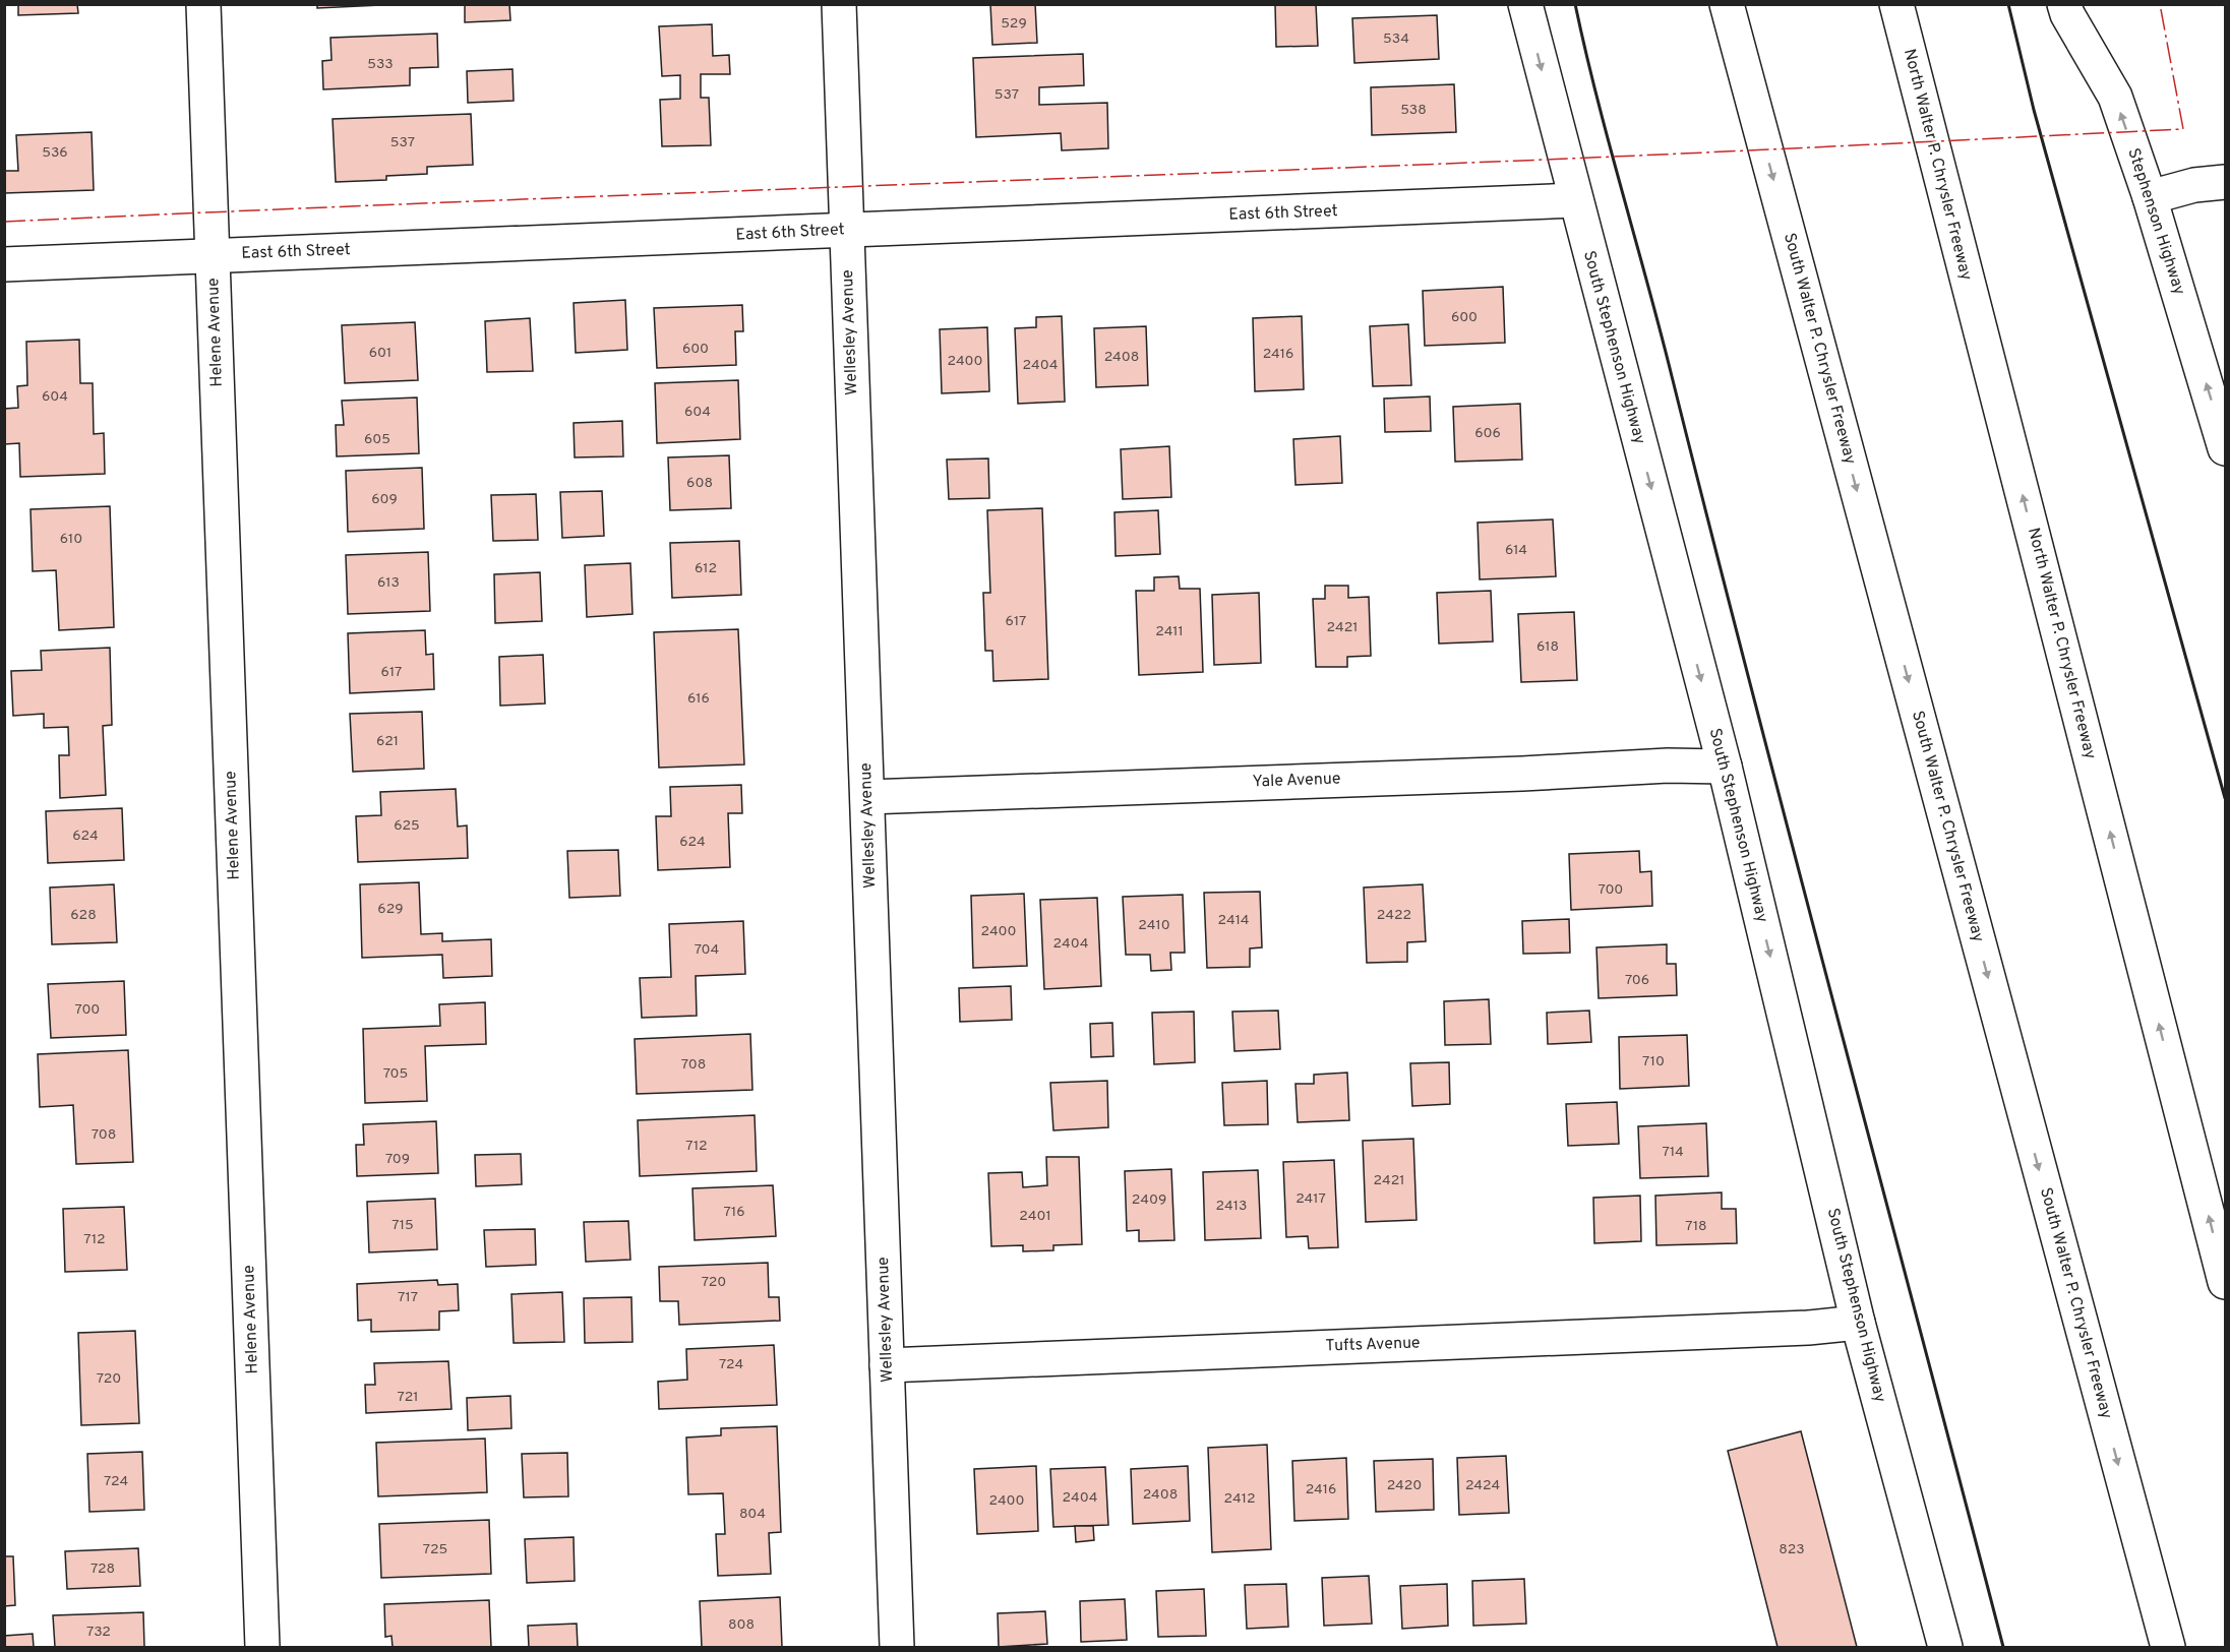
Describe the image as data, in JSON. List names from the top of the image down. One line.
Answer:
{"streets":{"main road":["North Walter P. Chrysler Freeway","East 6th Street","Stephenson Highway","Helene Avenue","Wellesley Avenue","South Stephenson Highway","South Walter P. Chrysler Freeway","Yale Avenue","Tufts Avenue"]},"crossings":[["East 6th Street","Helene Avenue"],["East 6th Street","Wellesley Avenue"],["East 6th Street","South Stephenson Highway"],["Wellesley Avenue","Yale Avenue"],["Wellesley Avenue","Tufts Avenue"],["South Stephenson Highway","Yale Avenue"],["South Stephenson Highway","Tufts Avenue"]],"one_way":["North Walter P. Chrysler Freeway","Stephenson Highway","South Stephenson Highway","South Walter P. Chrysler Freeway"],"house_numbers":["529","534","533","537","538","537","536","600","600","601","2416","2408","2400","2404","604","604","606","605","608","609","610","614","612","613","617","2421","2411","618","617","616","621","625","624","624","700","629","628","2422","2414","2410","2400","2404","704","706","700","710","708","705","708","712","714","709","2421","2417","2409","2413","716","2401","715","718","712","720","717","724","720","721","724","2420","2424","2416","2408","2404","2412","2400","804","725","823","728","808","732"]}
